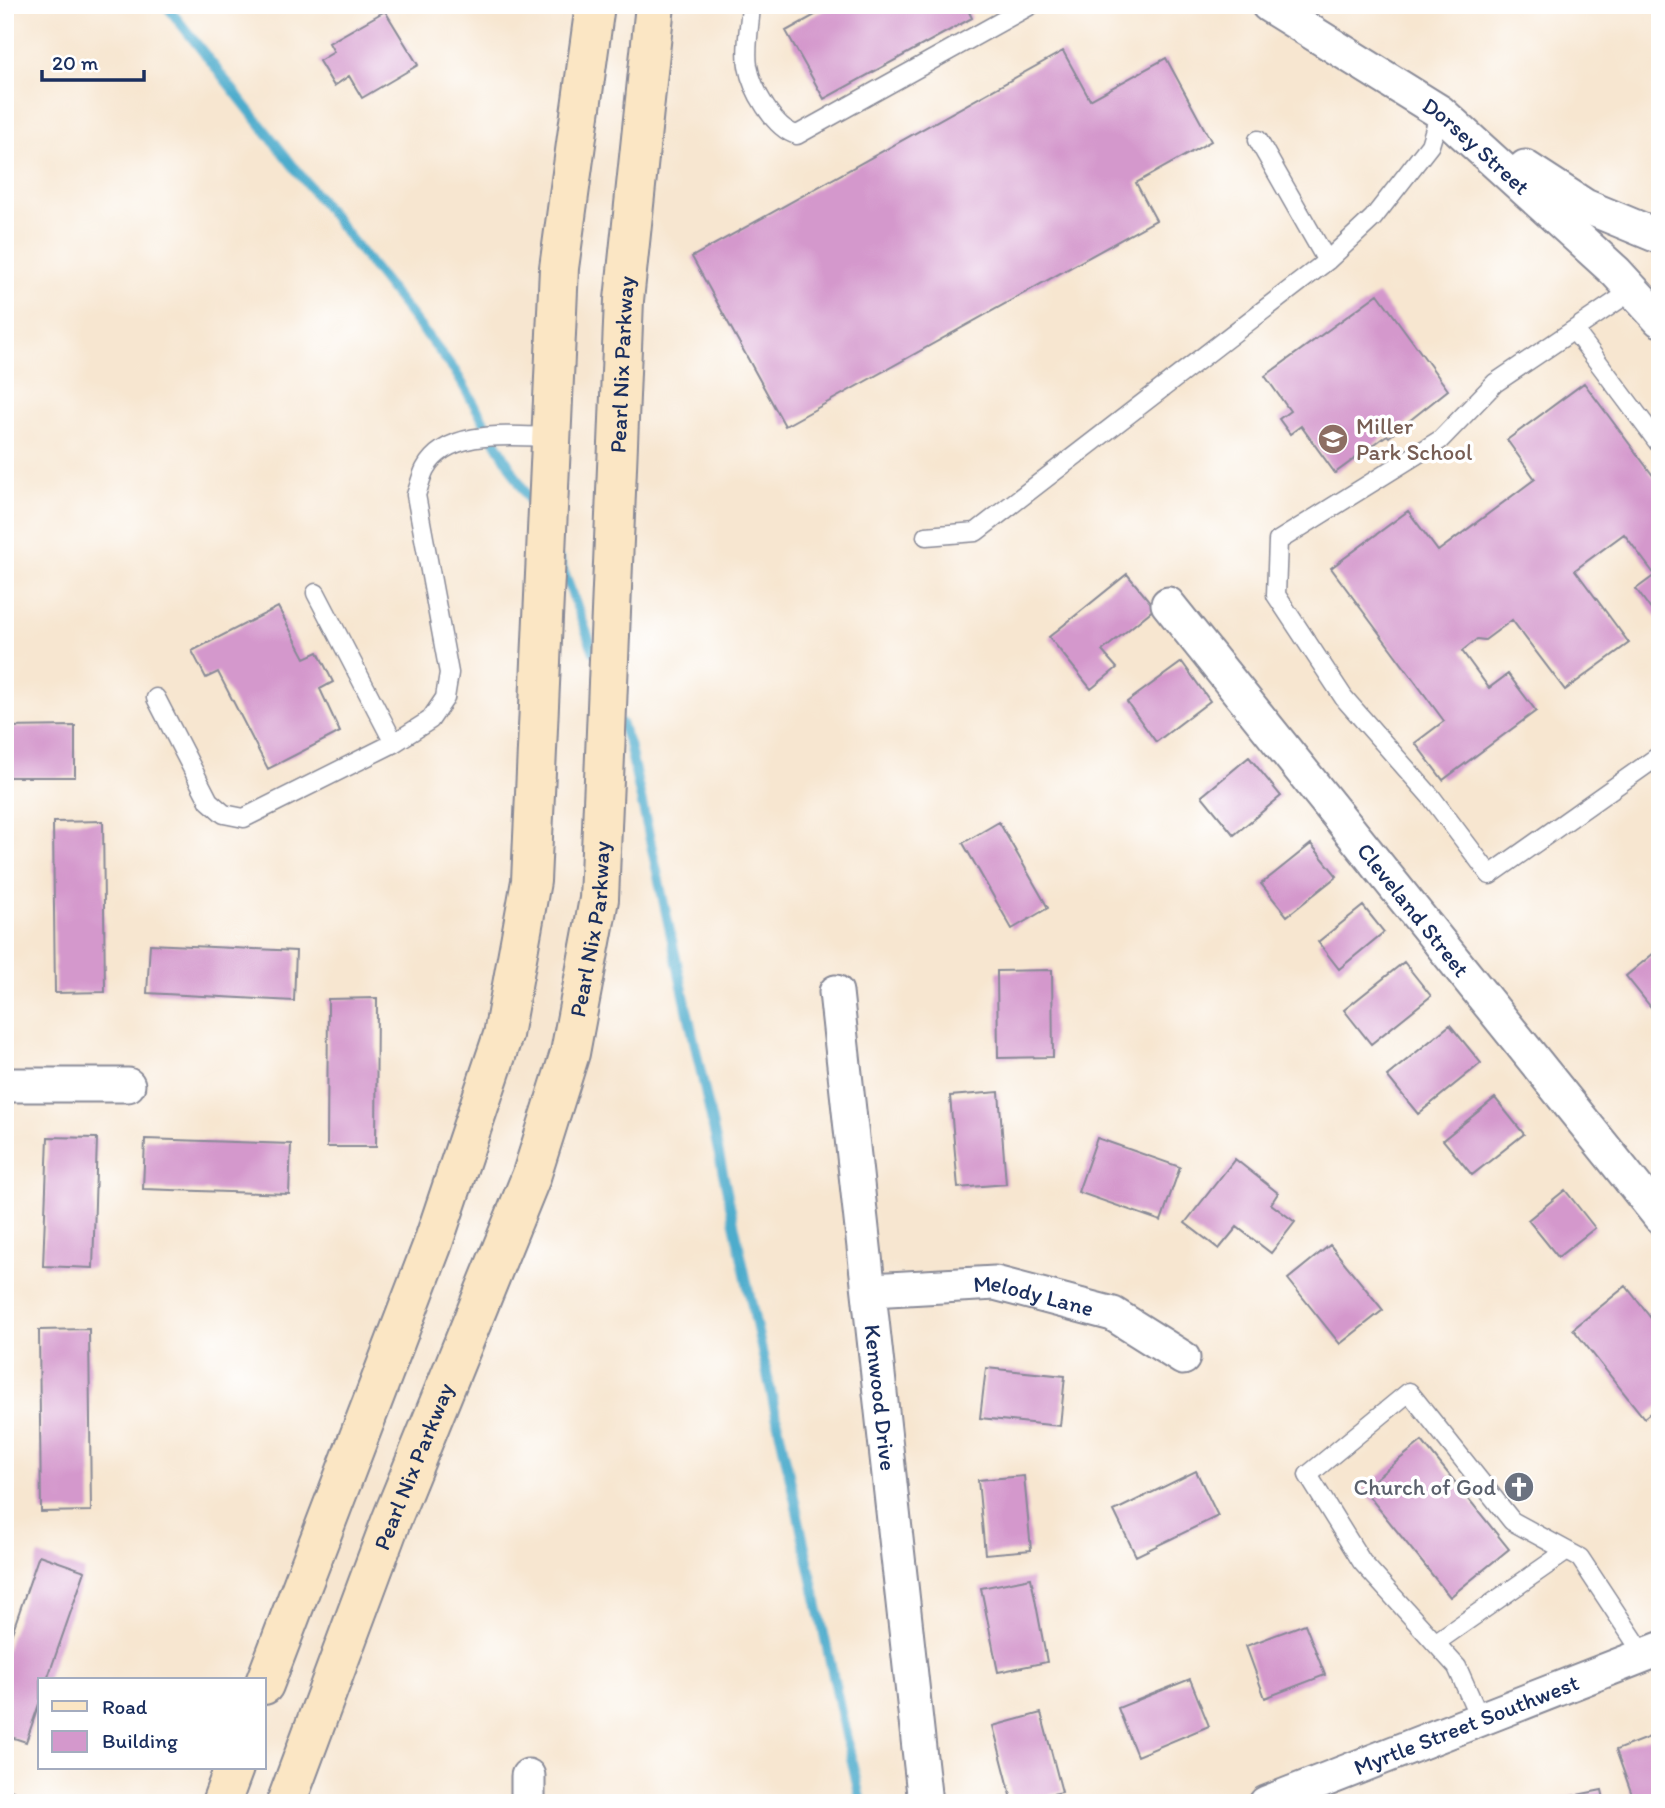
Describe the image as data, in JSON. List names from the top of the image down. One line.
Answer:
{"streets":{"main road":["Pearl Nix Parkway"],"street":["Dorsey Street","Cleveland Street","Melody Lane","Kenwood Drive","Myrtle Street Southwest"]},"crossings":[["Melody Lane","Kenwood Drive"]],"places":{"school or university":["Miller Park School"],"church":["Church of God"]},"legend":["Road","Building"],"scale_bar":"20 m"}
